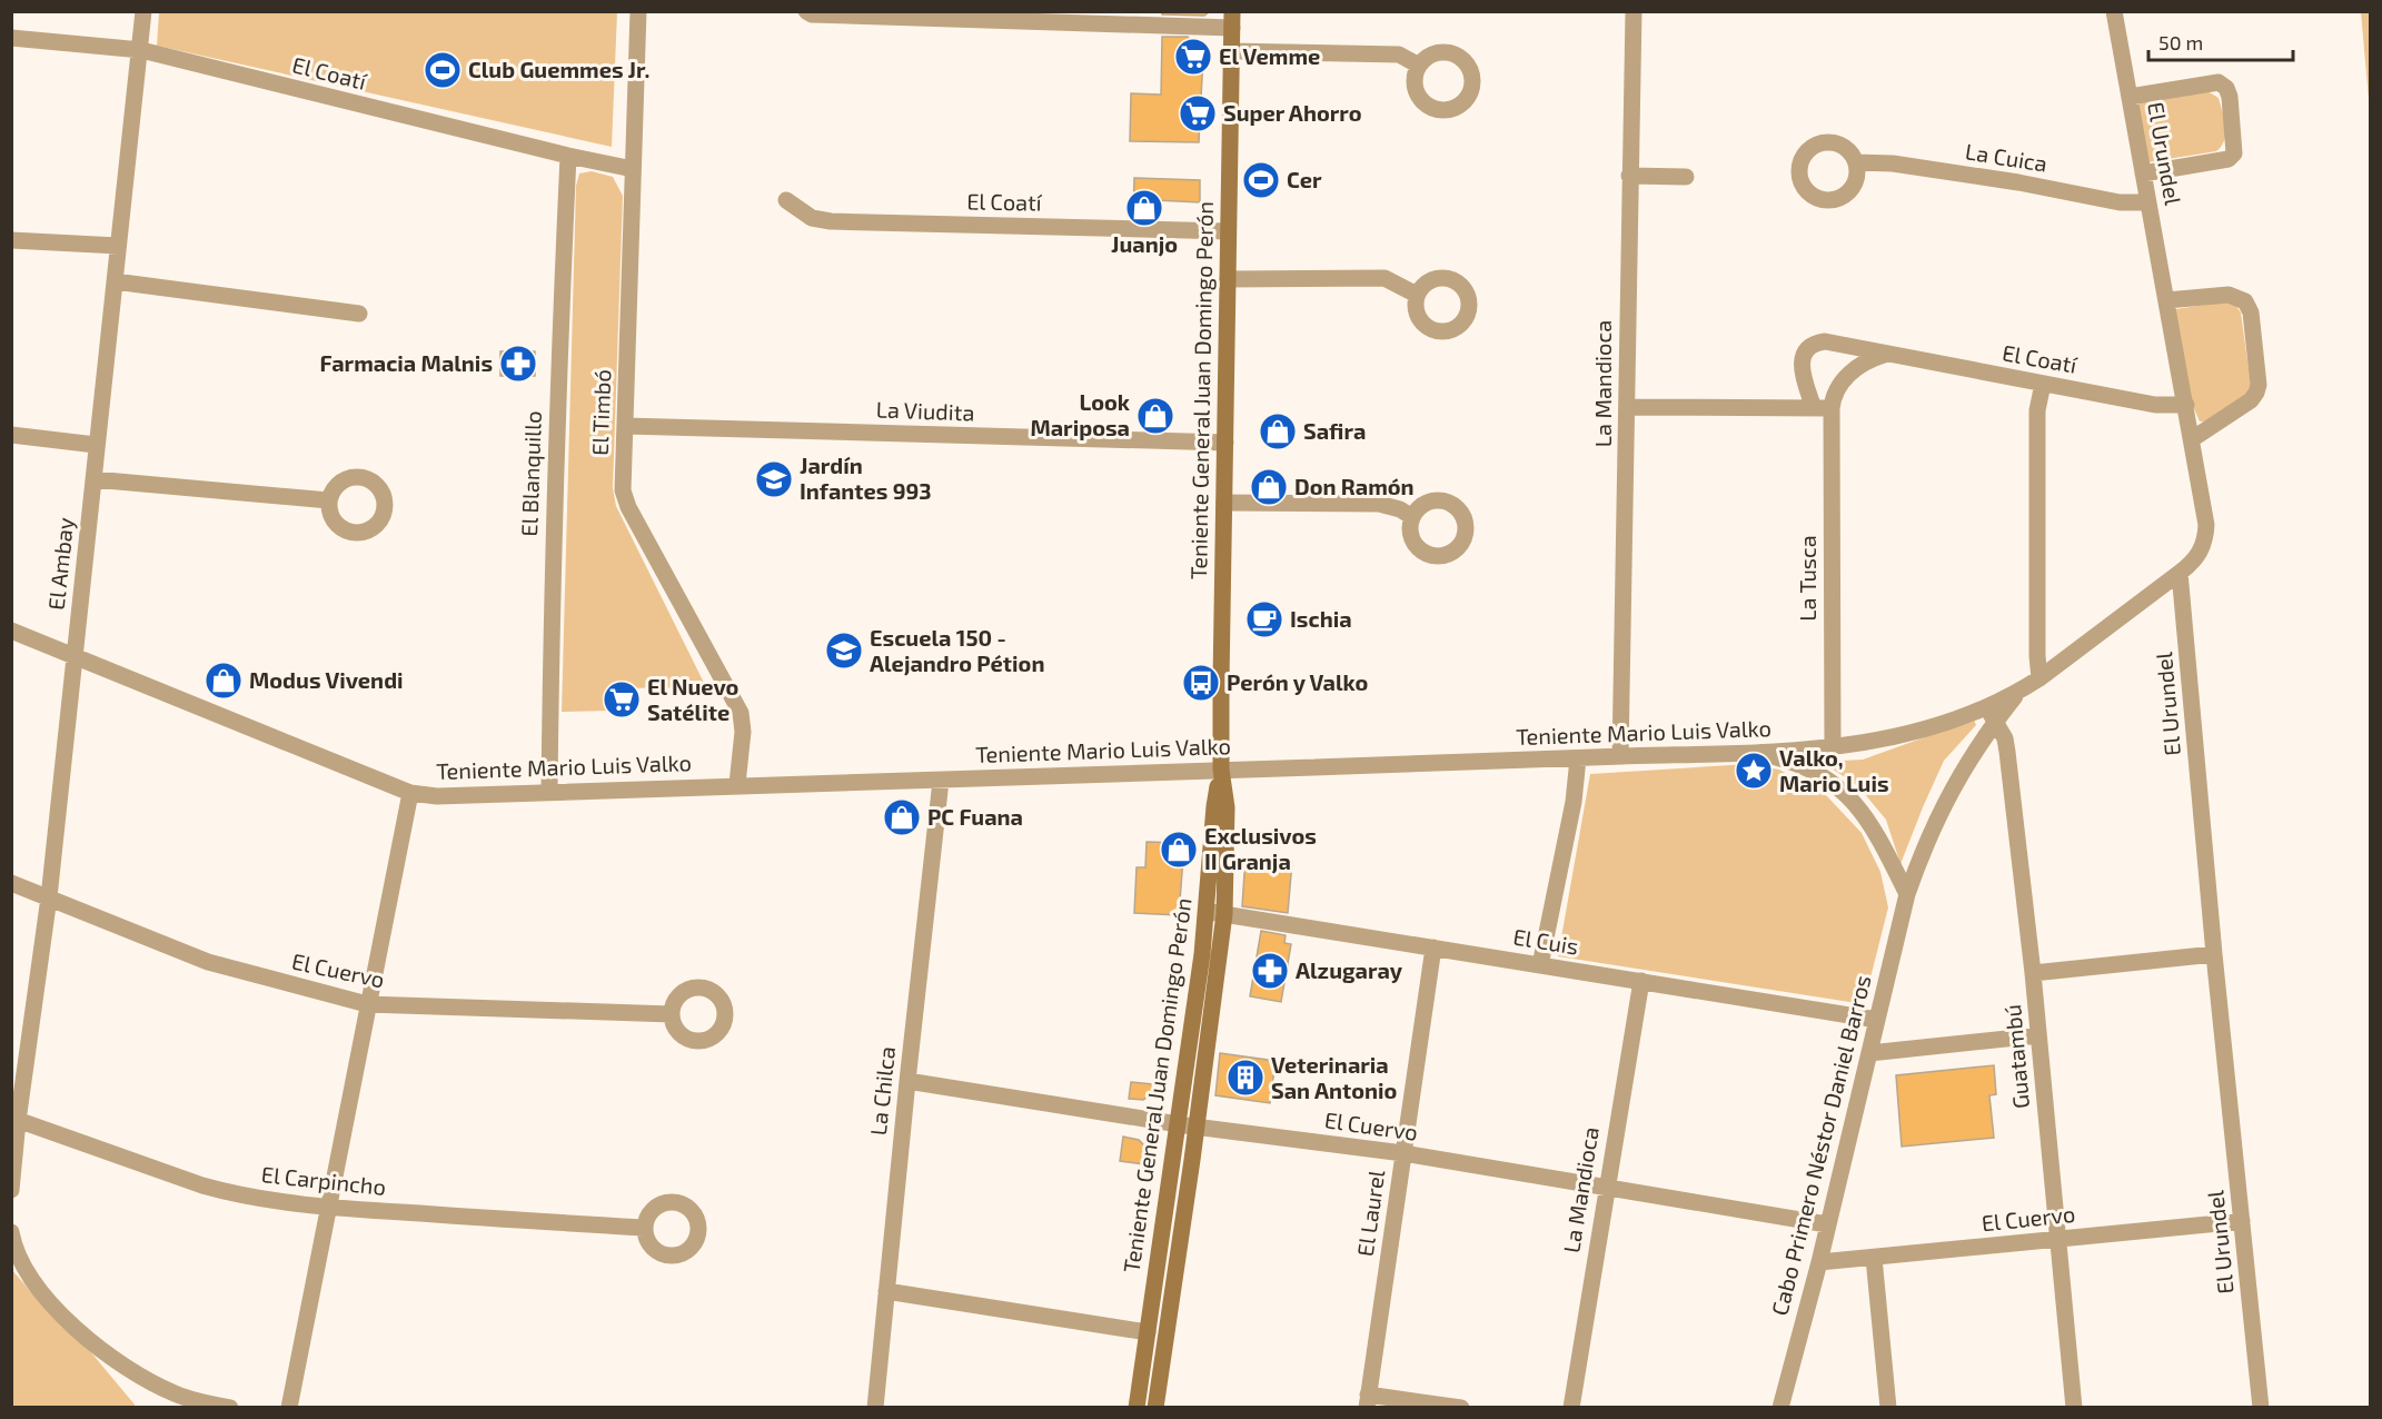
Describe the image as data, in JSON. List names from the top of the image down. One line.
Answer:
{"streets":{"main road":["Teniente General Juan Domingo Perón"],"street":["El Coatí","El Urundel","La Cuica","La Mandioca","La Viudita","El Timbó","El Blanquillo","El Ambay","La Tusca","Teniente Mario Luis Valko","El Cuis","El Cuervo","Guatambú","La Chilca","Cabo Primero Néstor Daniel Barros","El Carpincho","El Laurel"]},"crossings":[["El Coatí","El Urundel"],["El Coatí","Teniente General Juan Domingo Perón"],["El Coatí","El Timbó"],["El Coatí","El Blanquillo"],["El Coatí","El Ambay"],["El Urundel","La Cuica"],["El Urundel","Teniente Mario Luis Valko"],["El Urundel","El Cuervo"],["La Mandioca","Teniente Mario Luis Valko"],["La Mandioca","El Cuis"],["La Mandioca","El Cuervo"],["Teniente General Juan Domingo Perón","La Viudita"],["Teniente General Juan Domingo Perón","Teniente Mario Luis Valko"],["Teniente General Juan Domingo Perón","El Cuis"],["Teniente General Juan Domingo Perón","El Cuervo"],["La Viudita","El Timbó"],["El Timbó","Teniente Mario Luis Valko"],["El Blanquillo","Teniente Mario Luis Valko"],["El Ambay","Teniente Mario Luis Valko"],["El Ambay","El Cuervo"],["El Ambay","El Carpincho"],["La Tusca","Teniente Mario Luis Valko"],["Teniente Mario Luis Valko","Guatambú"],["Teniente Mario Luis Valko","La Chilca"],["Teniente Mario Luis Valko","Cabo Primero Néstor Daniel Barros"],["El Cuis","Cabo Primero Néstor Daniel Barros"],["El Cuis","El Laurel"],["El Cuervo","Guatambú"],["El Cuervo","La Chilca"],["El Cuervo","Cabo Primero Néstor Daniel Barros"],["El Cuervo","El Laurel"],["Guatambú","Cabo Primero Néstor Daniel Barros"]],"places":{"supermarket":["El Vemme","Super Ahorro","El Nuevo Satélite"],"sports":["Club Guemmes Jr.","Cer"],"shop":["Juanjo","Look Mariposa","Safira","Don Ramón","Modus Vivendi","PC Fuana","Exclusivos II Granja"],"pharmacy":["Farmacia Malnis","Alzugaray"],"school or university":["Jardín Infantes 993","Escuela 150 - Alejandro Pétion"],"cafe":["Ischia"],"bus stop":["Perón y Valko"],"place":["Valko, Mario Luis"],"building":["Veterinaria San Antonio"]},"scale_bar":"50 m"}
